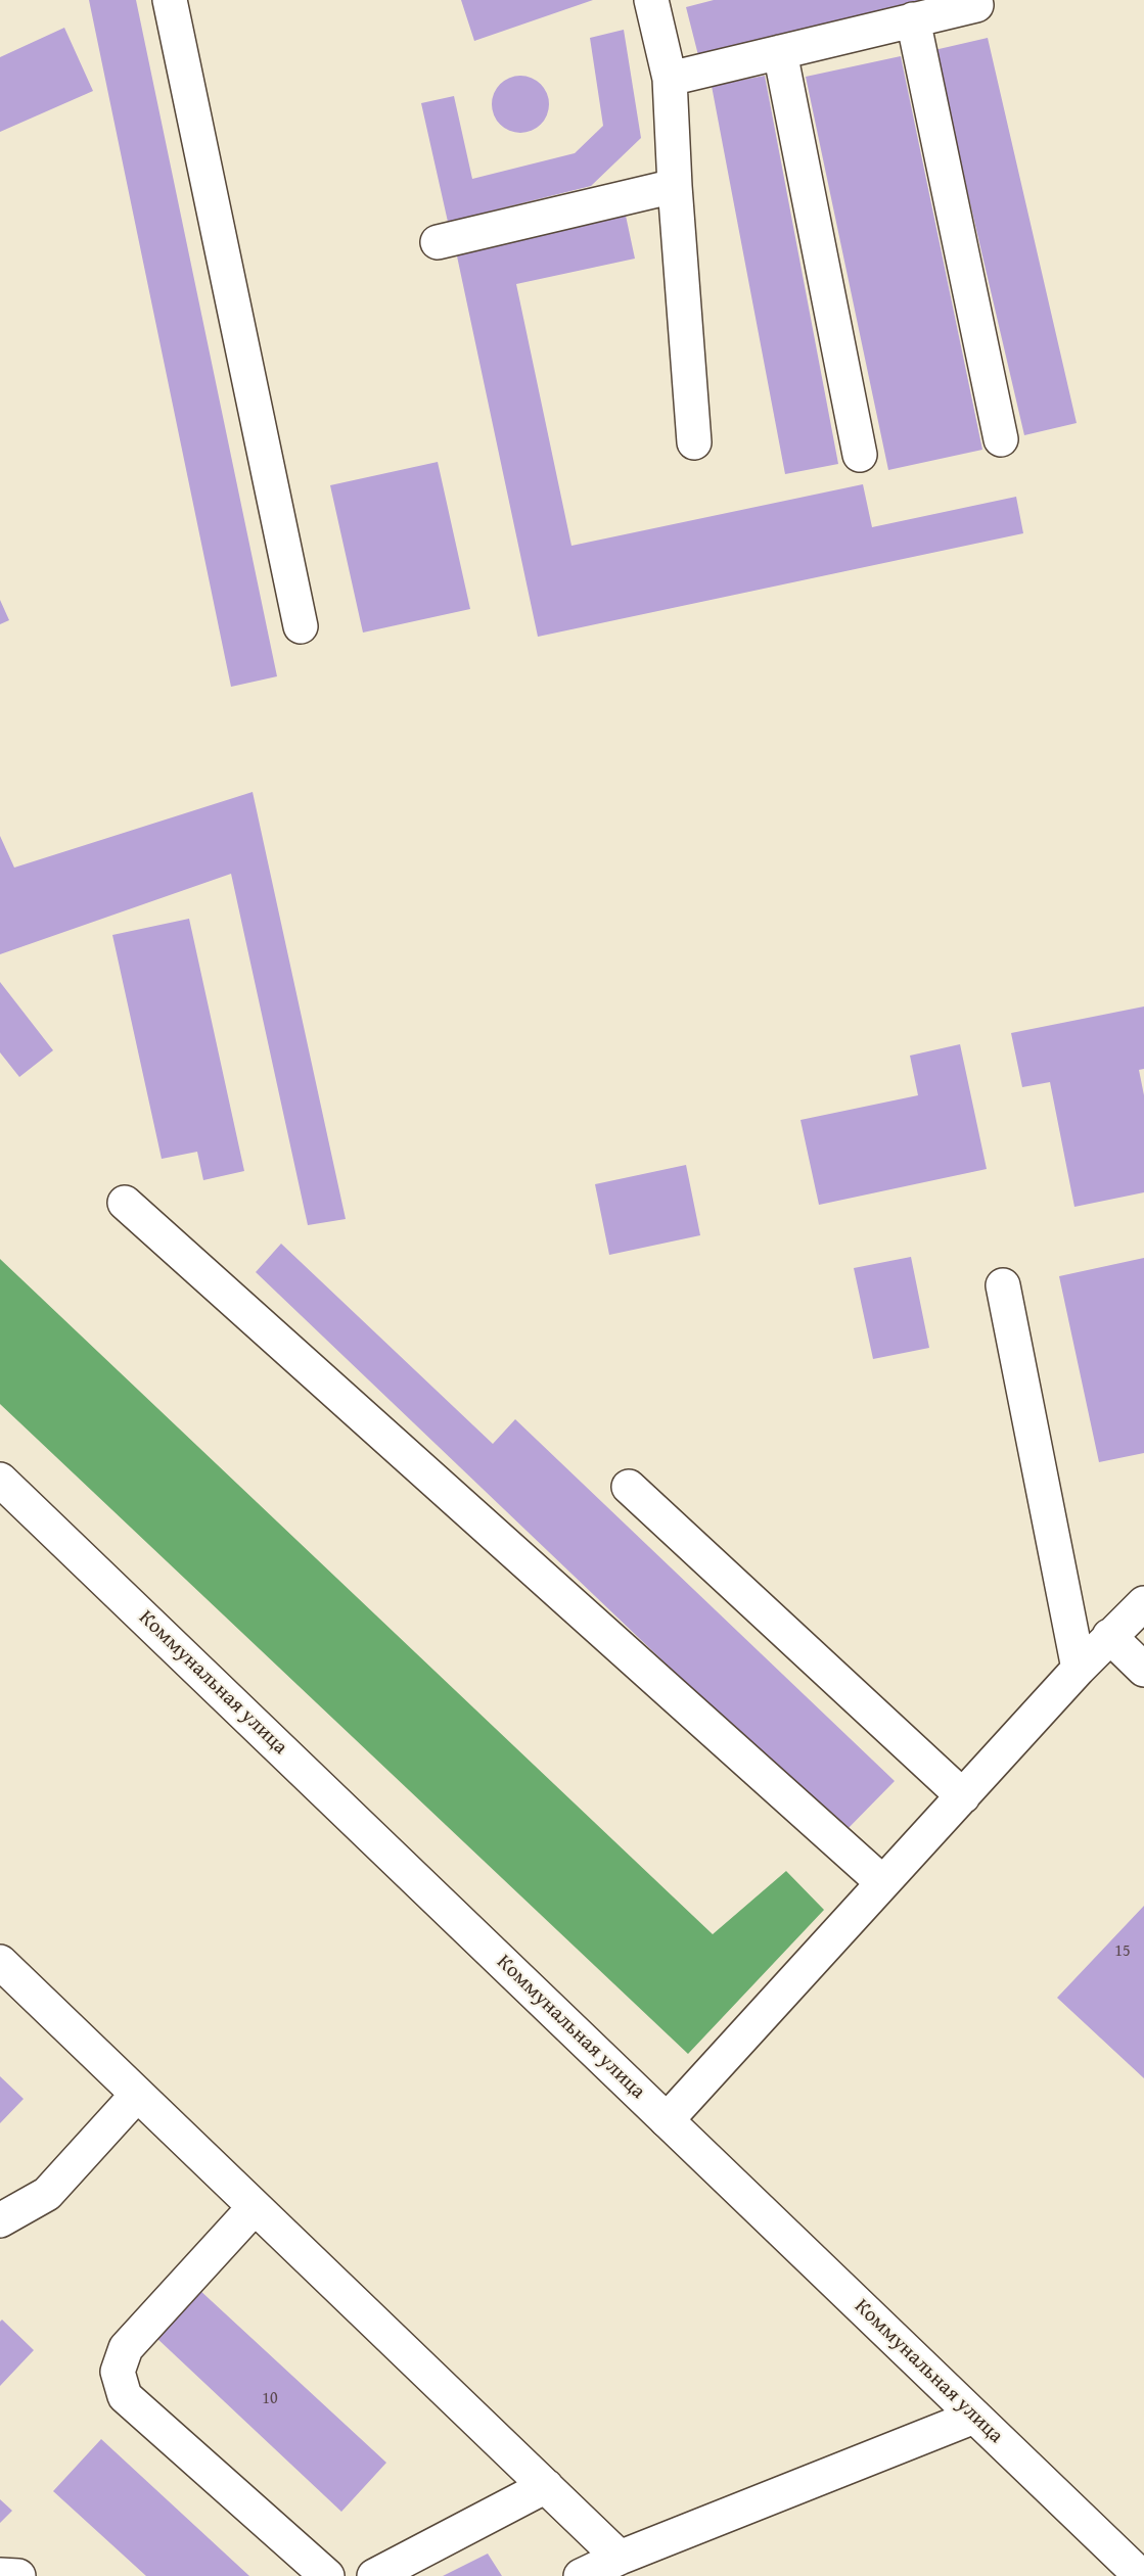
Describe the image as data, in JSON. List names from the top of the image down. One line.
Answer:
{"streets":{"main road":["Коммунальная улица"]},"house_numbers":["15","10"]}
